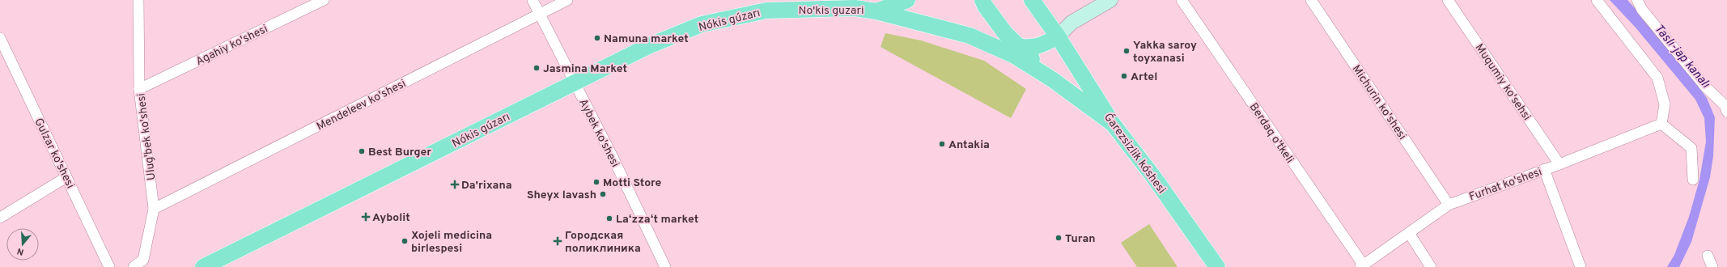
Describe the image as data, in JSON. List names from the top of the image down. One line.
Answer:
{"streets":{"main road":["No'kis guzari","Nókis gúzarı","Ǵarezsizlik kóshesi"],"street":["Agahiy ko'shesi","Muqumiy ko'sehsi","Michurin ko'shesi","Mendeleev ko'shesi","Aybek ko'shesi","Berdaq o'tkeli","Ulug'bek ko'shesi","Gulzar ko'shesi","Furhat ko'shesi"]},"crossings":[["No'kis guzari","Nókis gúzarı"],["Nókis gúzarı","Aybek ko'shesi"],["Agahiy ko'shesi","Ulug'bek ko'shesi"],["Muqumiy ko'sehsi","Furhat ko'shesi"],["Michurin ko'shesi","Furhat ko'shesi"],["Mendeleev ko'shesi","Aybek ko'shesi"],["Mendeleev ko'shesi","Ulug'bek ko'shesi"],["Berdaq o'tkeli","Furhat ko'shesi"]],"water":["Taslı-jap kanalı"],"places":{"other":["Namuna market","Yakka saroy toyxanasi","Jasmina Market","Artel","Antakia","Best Burger","Motti Store","Sheyx lavash","Laʻzzaʻt market","Turan","Xojeli medicina birlespesi"],"health":["Da'rixana","Aybolit","Городская поликлиника"]},"north":"bottom"}
